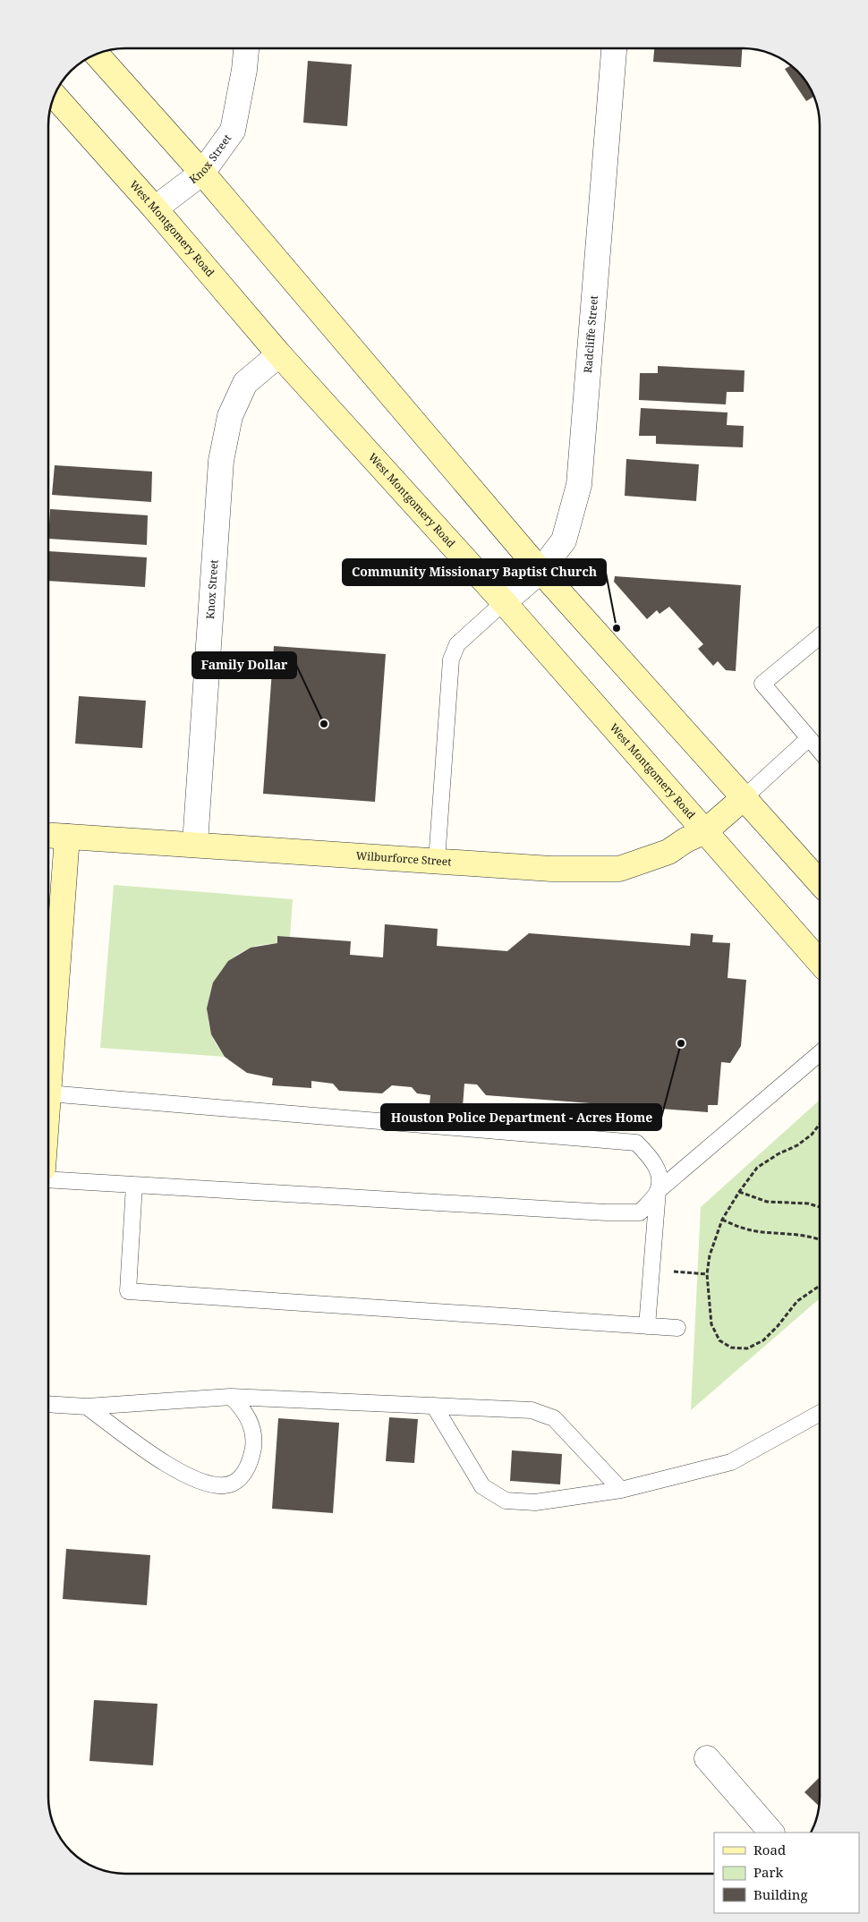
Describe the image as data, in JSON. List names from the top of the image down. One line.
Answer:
{"streets":{"main road":["West Montgomery Road","Wilburforce Street"],"street":["Knox Street","Radcliffe Street"]},"crossings":[["Knox Street","West Montgomery Road"],["Knox Street","Wilburforce Street"],["West Montgomery Road","Radcliffe Street"],["West Montgomery Road","Wilburforce Street"]],"places":["Community Missionary Baptist Church","Family Dollar","Houston Police Department - Acres Home"],"legend":["Road","Park","Building"]}
